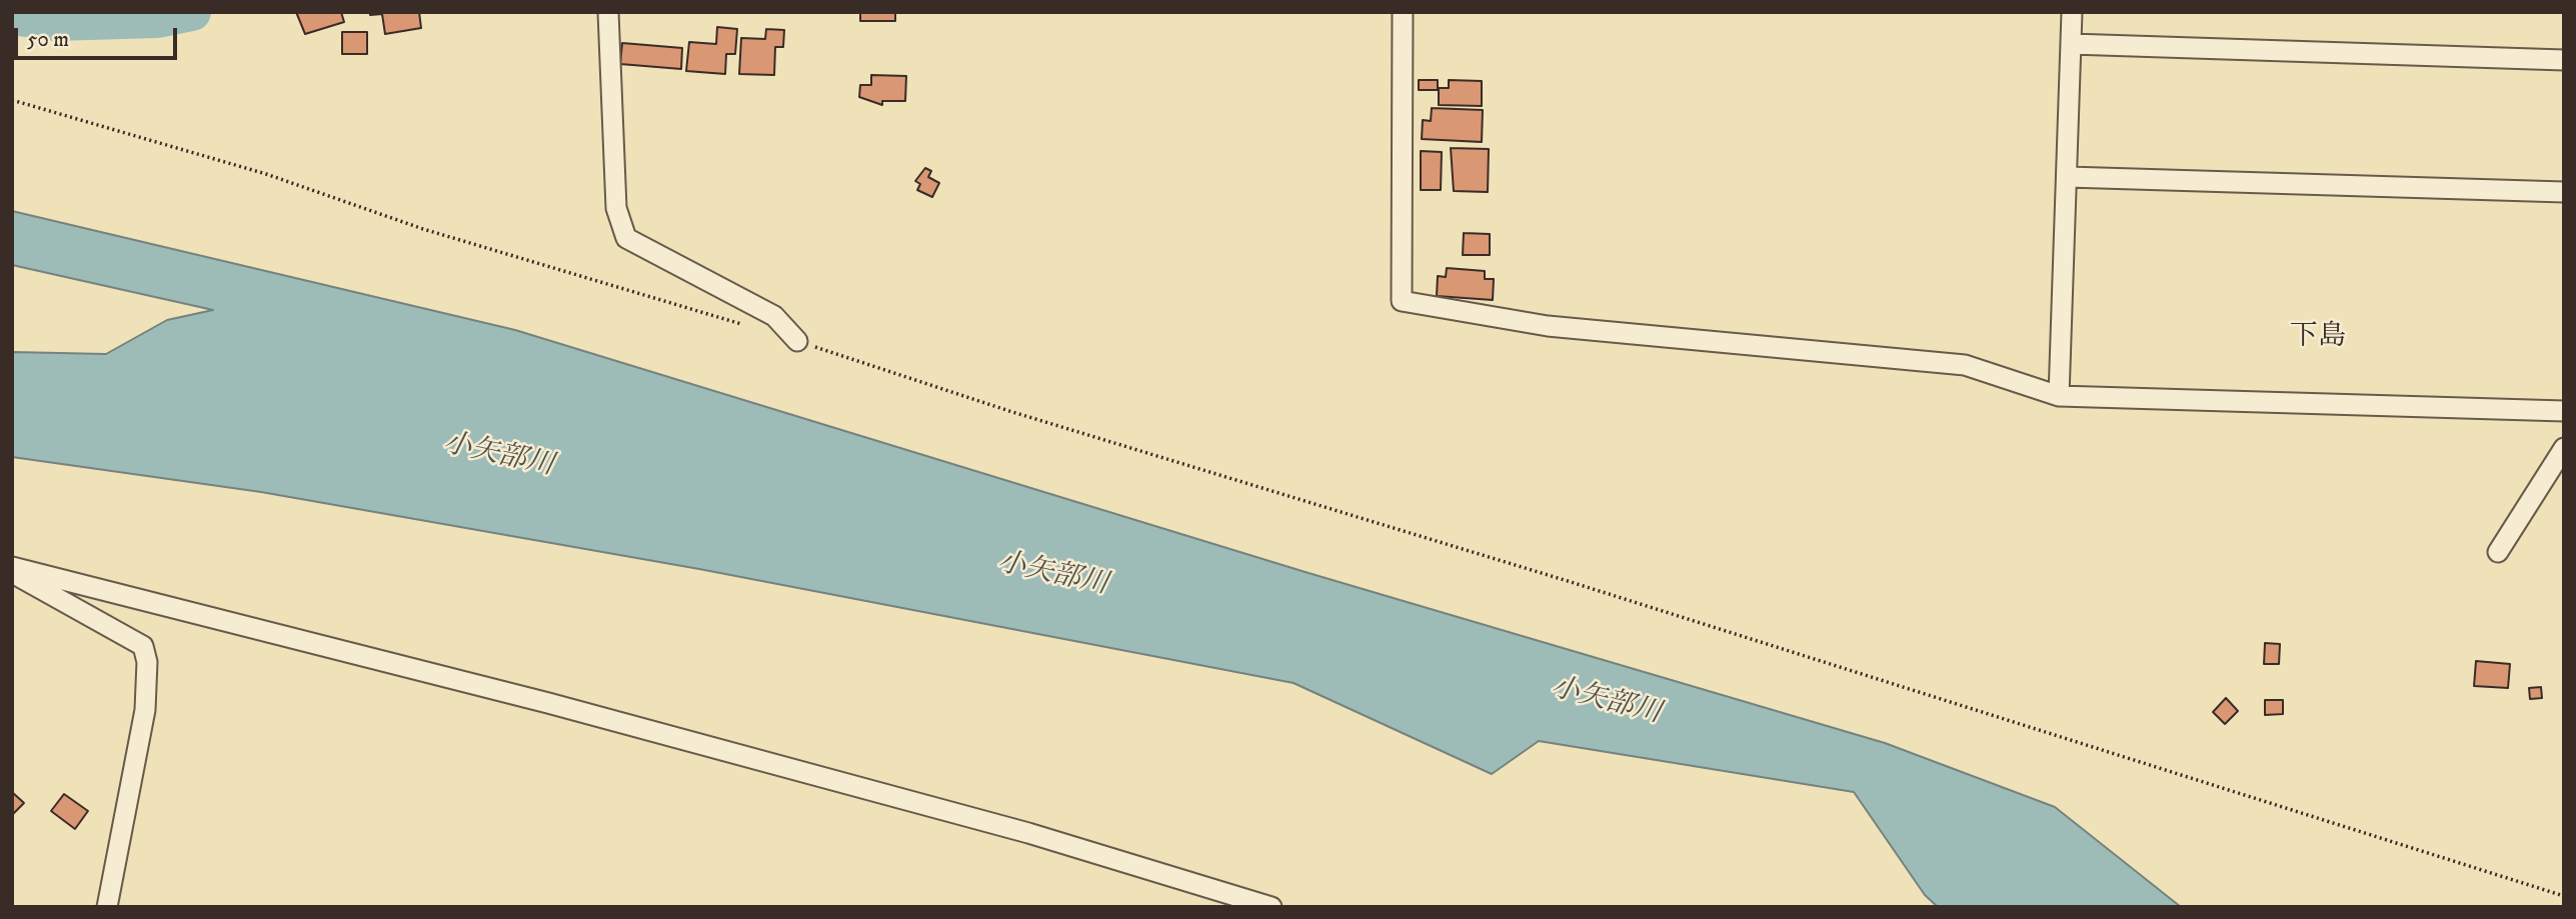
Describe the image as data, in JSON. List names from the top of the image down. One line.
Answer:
{"districts":["下島"],"water":["小矢部川"],"scale_bar":"50 m"}
